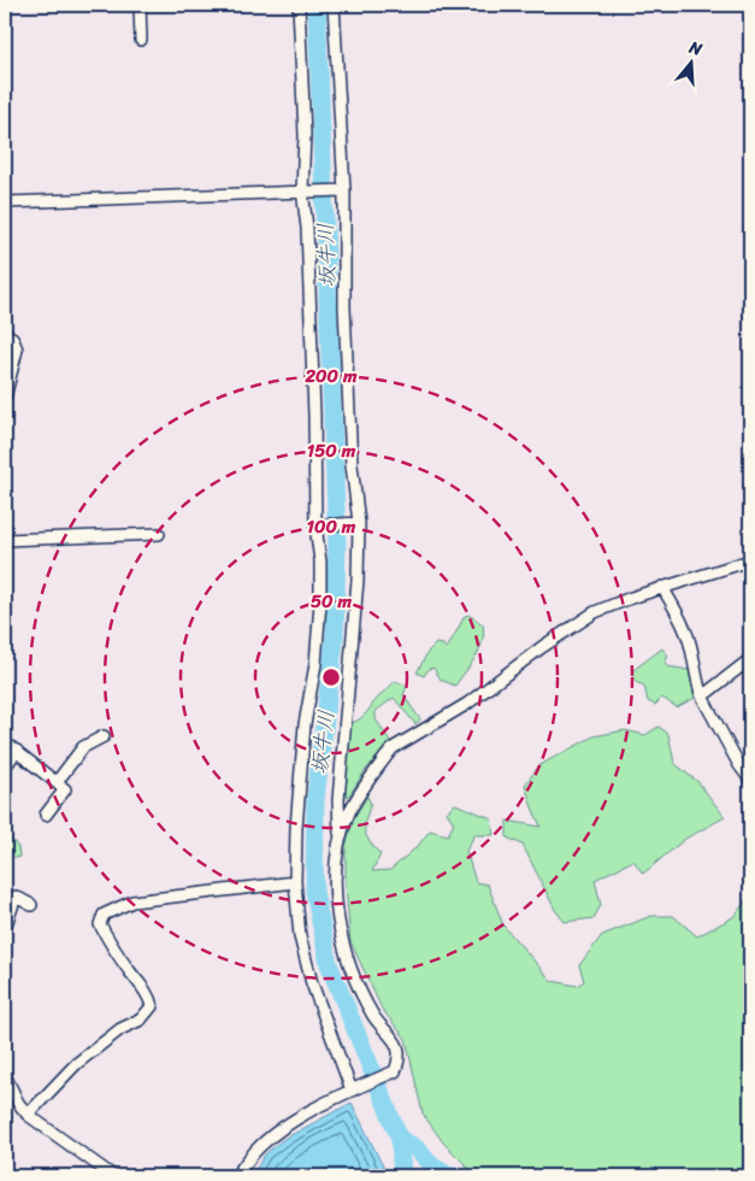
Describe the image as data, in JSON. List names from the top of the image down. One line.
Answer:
{"water":["坂牛川"],"north":"top","rings":["200 m","150 m","100 m","50 m"]}
